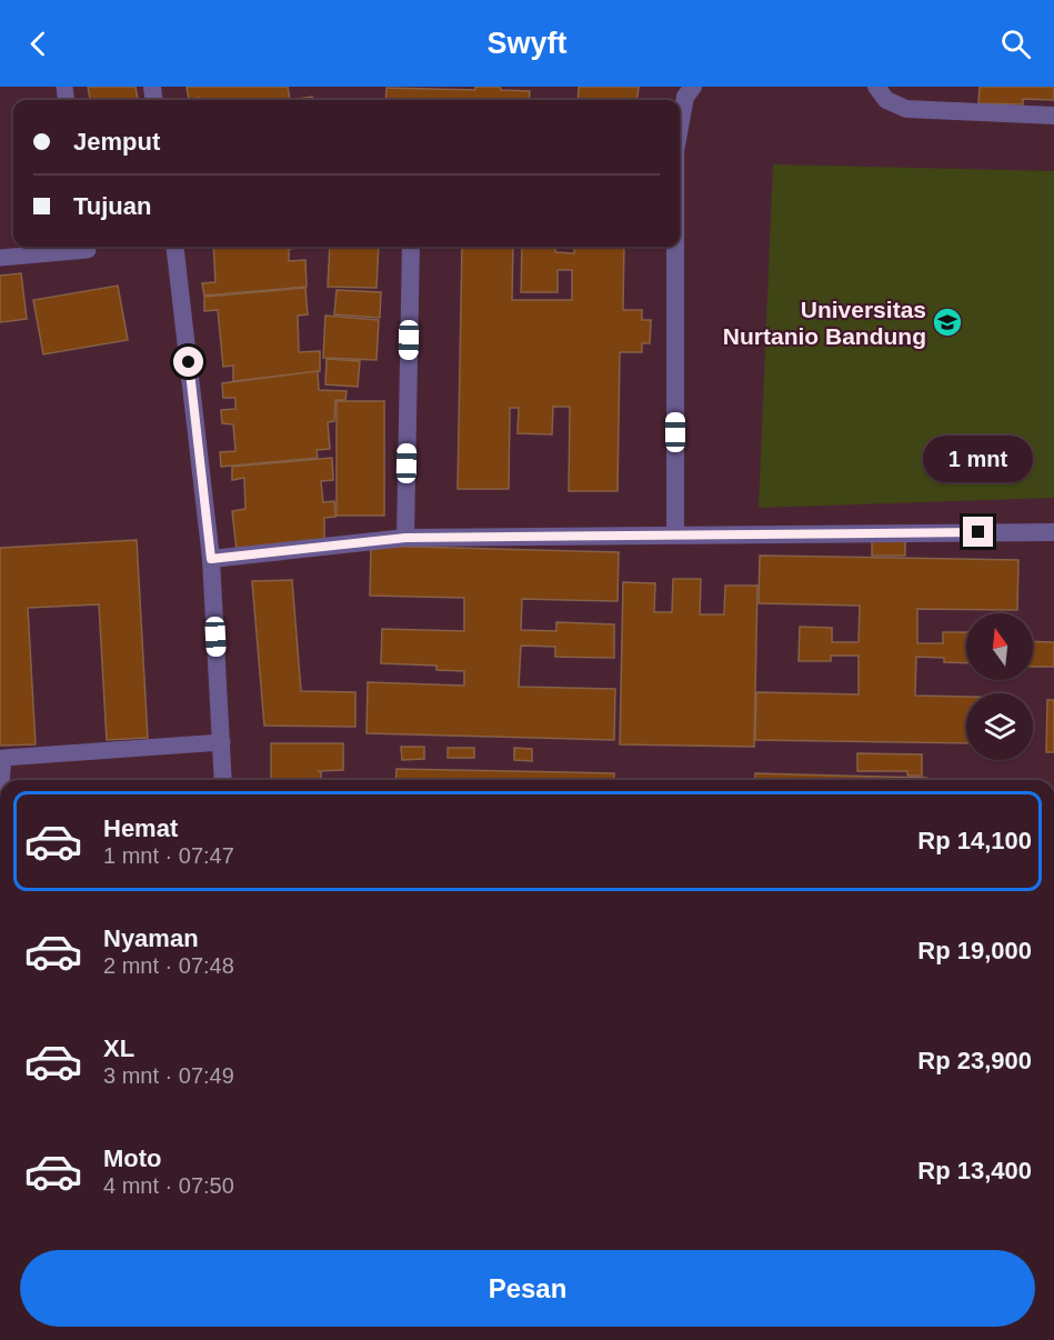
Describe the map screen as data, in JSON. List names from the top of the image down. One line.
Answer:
{"places":{"school or university":["Universitas Nurtanio Bandung"]},"north":"top","page":{"header":"Swyft","banner":["Jemput","Tujuan"],"bubble":"1 mnt","list":[{"name":"Hemat","note":"1 mnt · 07:47","value":"Rp 14,100"},{"name":"Nyaman","note":"2 mnt · 07:48","value":"Rp 19,000"},{"name":"XL","note":"3 mnt · 07:49","value":"Rp 23,900"},{"name":"Moto","note":"4 mnt · 07:50","value":"Rp 13,400"}],"buttons":"Pesan"}}
